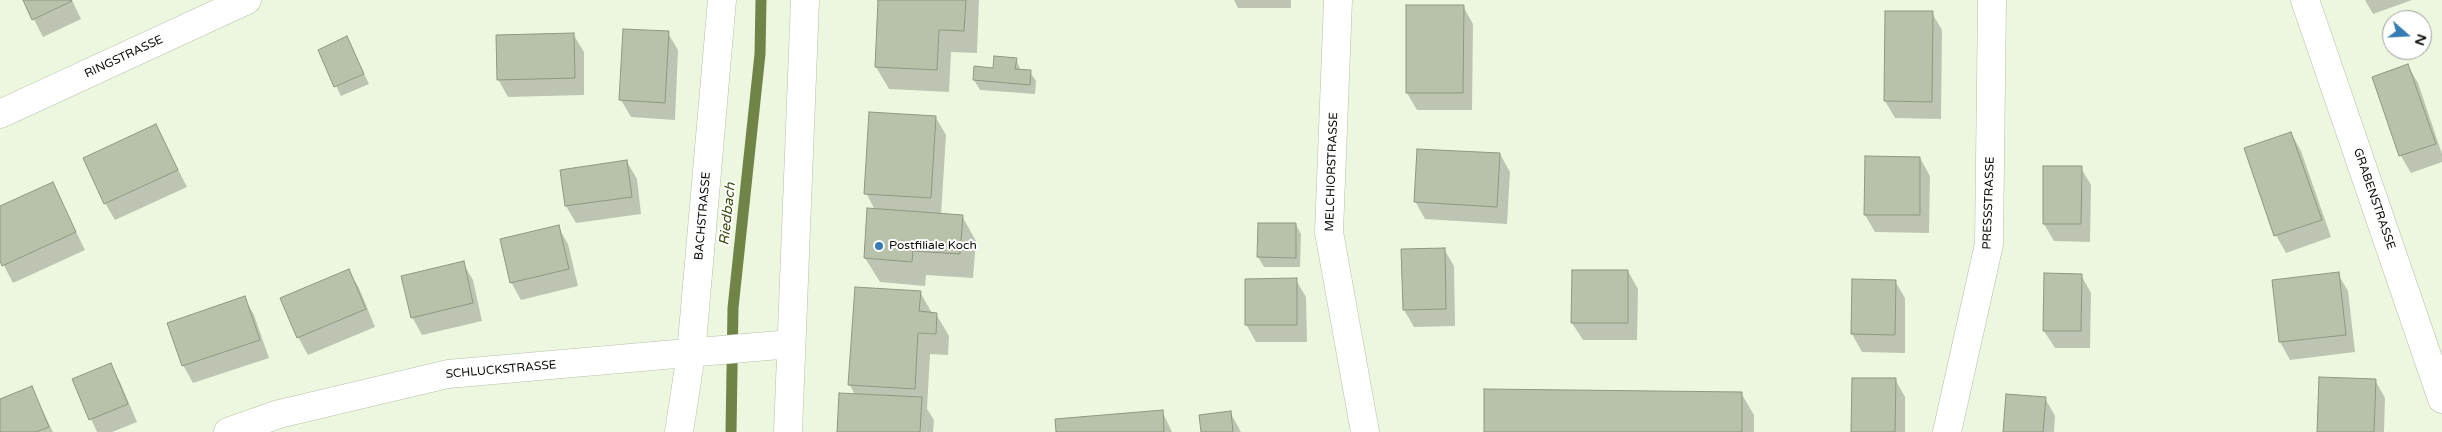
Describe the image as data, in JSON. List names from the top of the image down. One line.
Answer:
{"streets":{"street":["RINGSTRASSE","MELCHIORSTRASSE","GRABENSTRASSE","PRESSSTRASSE","BACHSTRASSE","SCHLUCKSTRASSE"]},"crossings":[["BACHSTRASSE","SCHLUCKSTRASSE"]],"water":["Riedbach"],"places":["Postfiliale Koch"],"north":"right"}
